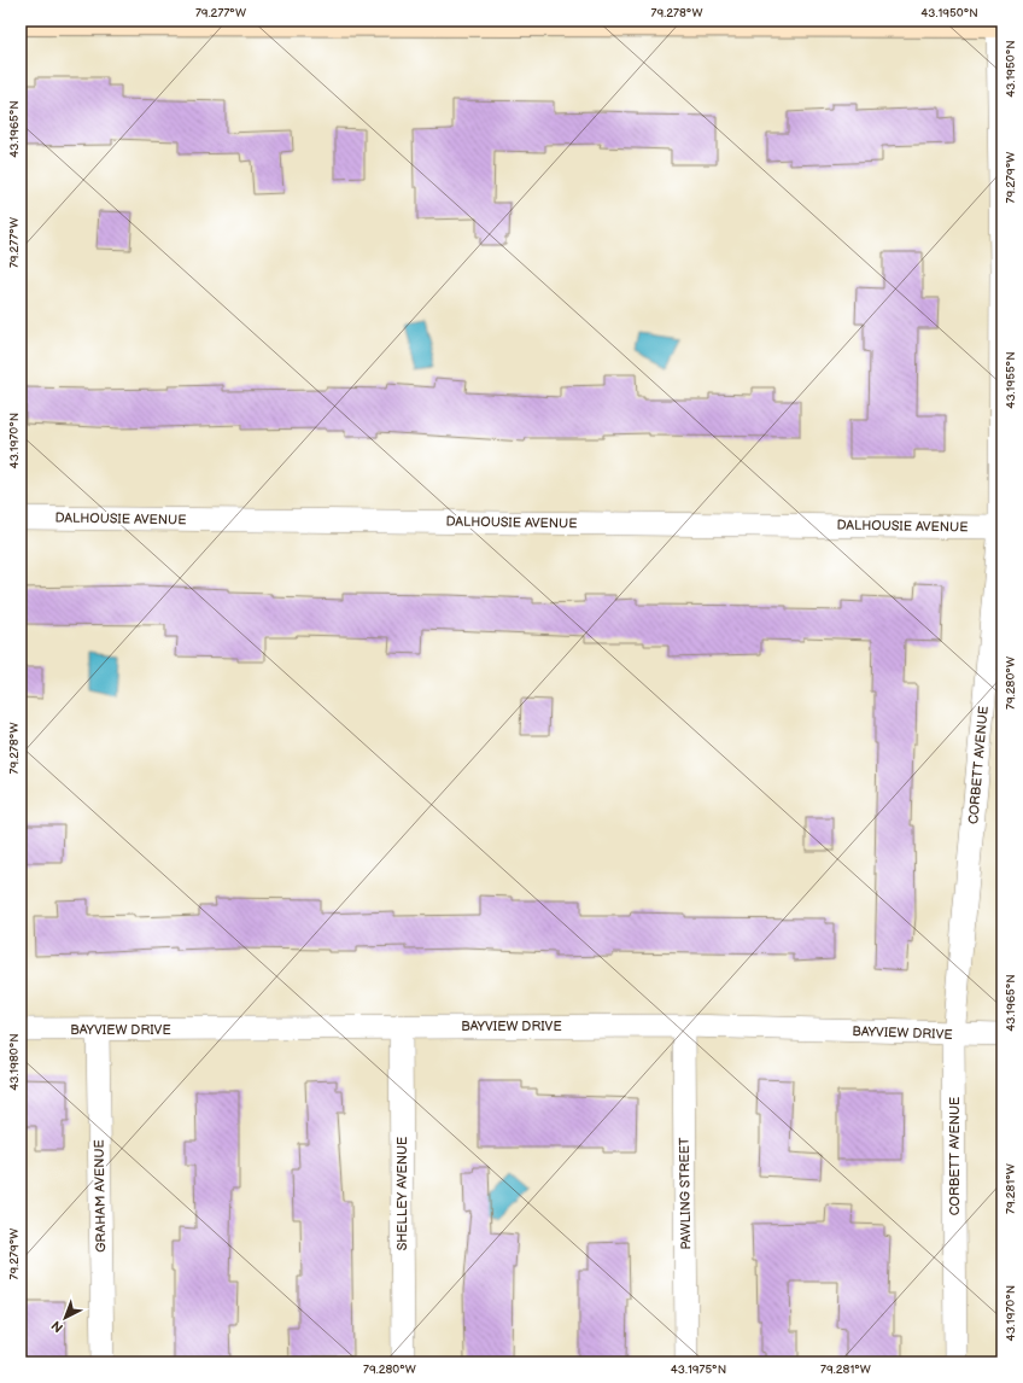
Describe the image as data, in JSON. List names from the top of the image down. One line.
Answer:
{"streets":{"street":["DALHOUSIE AVENUE","CORBETT AVENUE","BAYVIEW DRIVE","SHELLEY AVENUE","PAWLING STREET","GRAHAM AVENUE"]},"crossings":[["DALHOUSIE AVENUE","CORBETT AVENUE"],["CORBETT AVENUE","BAYVIEW DRIVE"],["BAYVIEW DRIVE","SHELLEY AVENUE"],["BAYVIEW DRIVE","PAWLING STREET"],["BAYVIEW DRIVE","GRAHAM AVENUE"]],"north":"bottom left","coordinates":["79.277°W","79.278°W","43.1950°N","43.1965°N","79.279°W","43.1955°N","43.1970°N","79.280°W","43.1980°N","79.281°W","43.1975°N"]}
